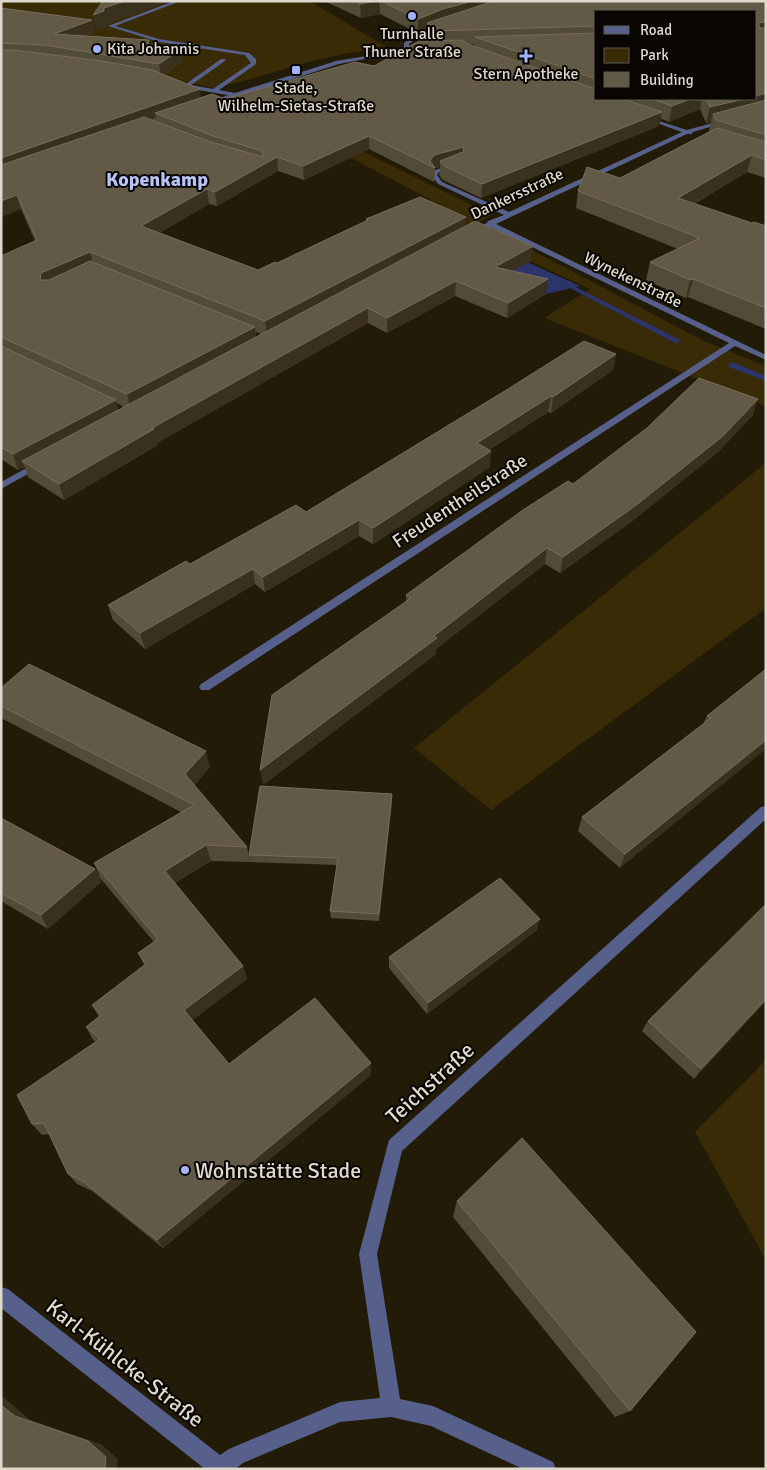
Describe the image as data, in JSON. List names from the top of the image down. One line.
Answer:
{"streets":{"street":["Dankersstraße","Wynekenstraße","Freudentheilstraße","Teichstraße","Karl-Kühlcke-Straße"]},"crossings":[["Dankersstraße","Wynekenstraße"],["Wynekenstraße","Freudentheilstraße"]],"districts":["Kopenkamp"],"places":{"other":["Turnhalle Thuner Straße","Kita Johannis","Wohnstätte Stade"],"health":["Stern Apotheke"],"transit":["Stade, Wilhelm-Sietas-Straße"]},"legend":["Road","Park","Building"]}
